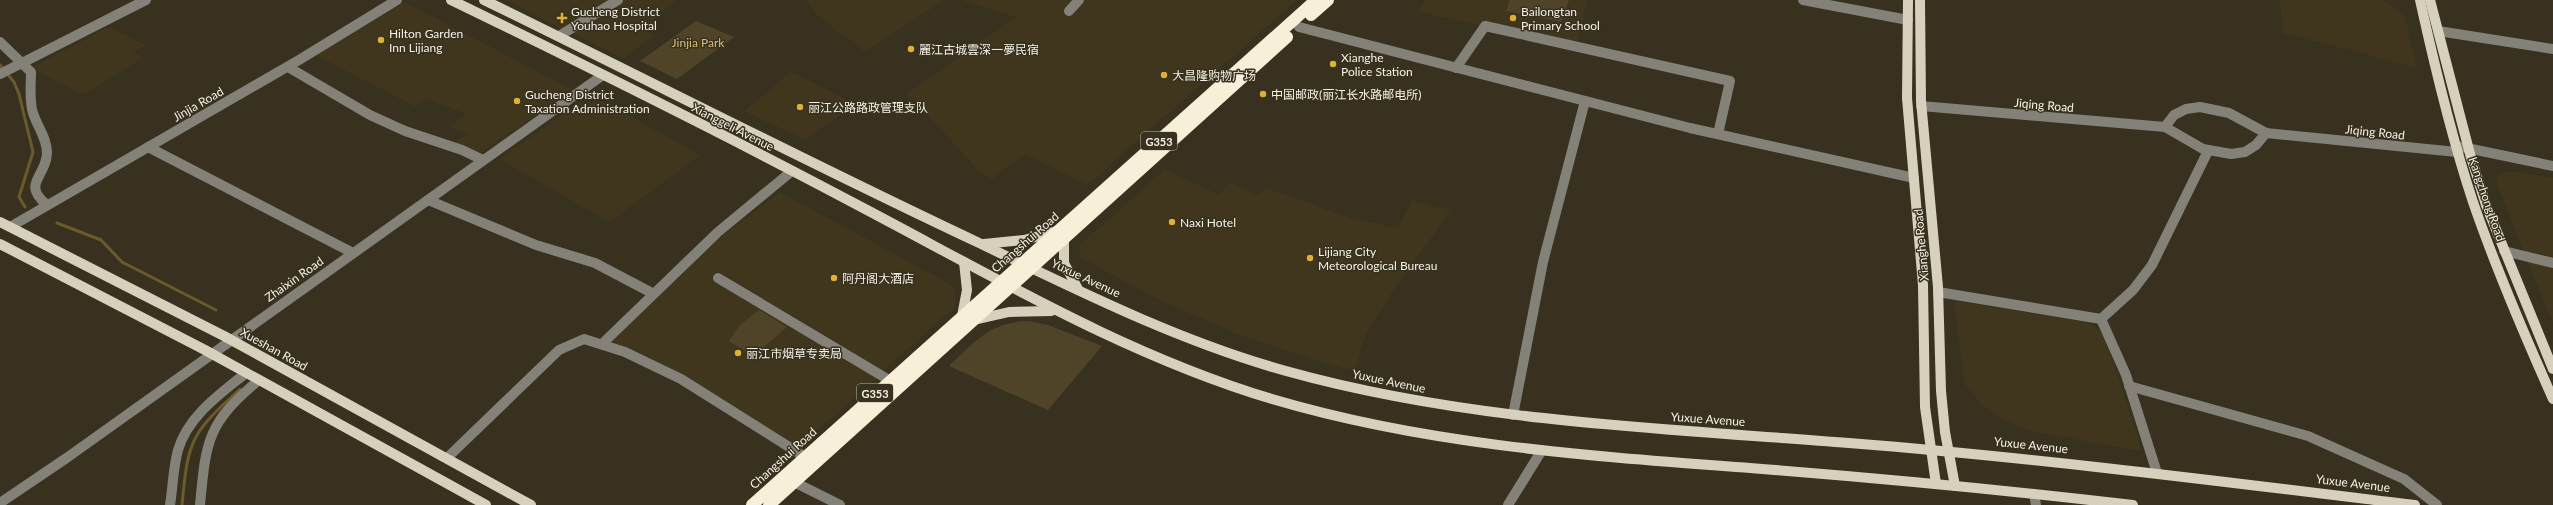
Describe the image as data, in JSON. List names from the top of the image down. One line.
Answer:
{"streets":{"highway":["G353","Changshui Road"],"main road":["Xianggeli Avenue","Kangzhong Road","Xianghe Road","Yuxue Avenue","Xueshan Road"],"street":["Jinjia Road","Jiqing Road","Zhaixin Road"]},"crossings":[["Jinjia Road","Xueshan Road"],["Jiqing Road","Kangzhong Road"],["Jiqing Road","Xianghe Road"],["Xianggeli Avenue","Changshui Road"],["Xianggeli Avenue","Yuxue Avenue"],["Xianggeli Avenue","Zhaixin Road"],["Changshui Road","Yuxue Avenue"],["Xianghe Road","Yuxue Avenue"],["Zhaixin Road","Xueshan Road"]],"parks":["Jinjia Park"],"places":{"health":["Gucheng District Youhao Hospital"],"other":["Bailongtan Primary School","Hilton Garden Inn Lijiang","麗江古城雲深一夢民宿","Xianghe Police Station","大昌隆购物广场","中国邮政(丽江长水路邮电所)","Gucheng District Taxation Administration","丽江公路路政管理支队","Naxi Hotel","Lijiang City Meteorological Bureau","阿丹阁大酒店","丽江市烟草专卖局"]}}
